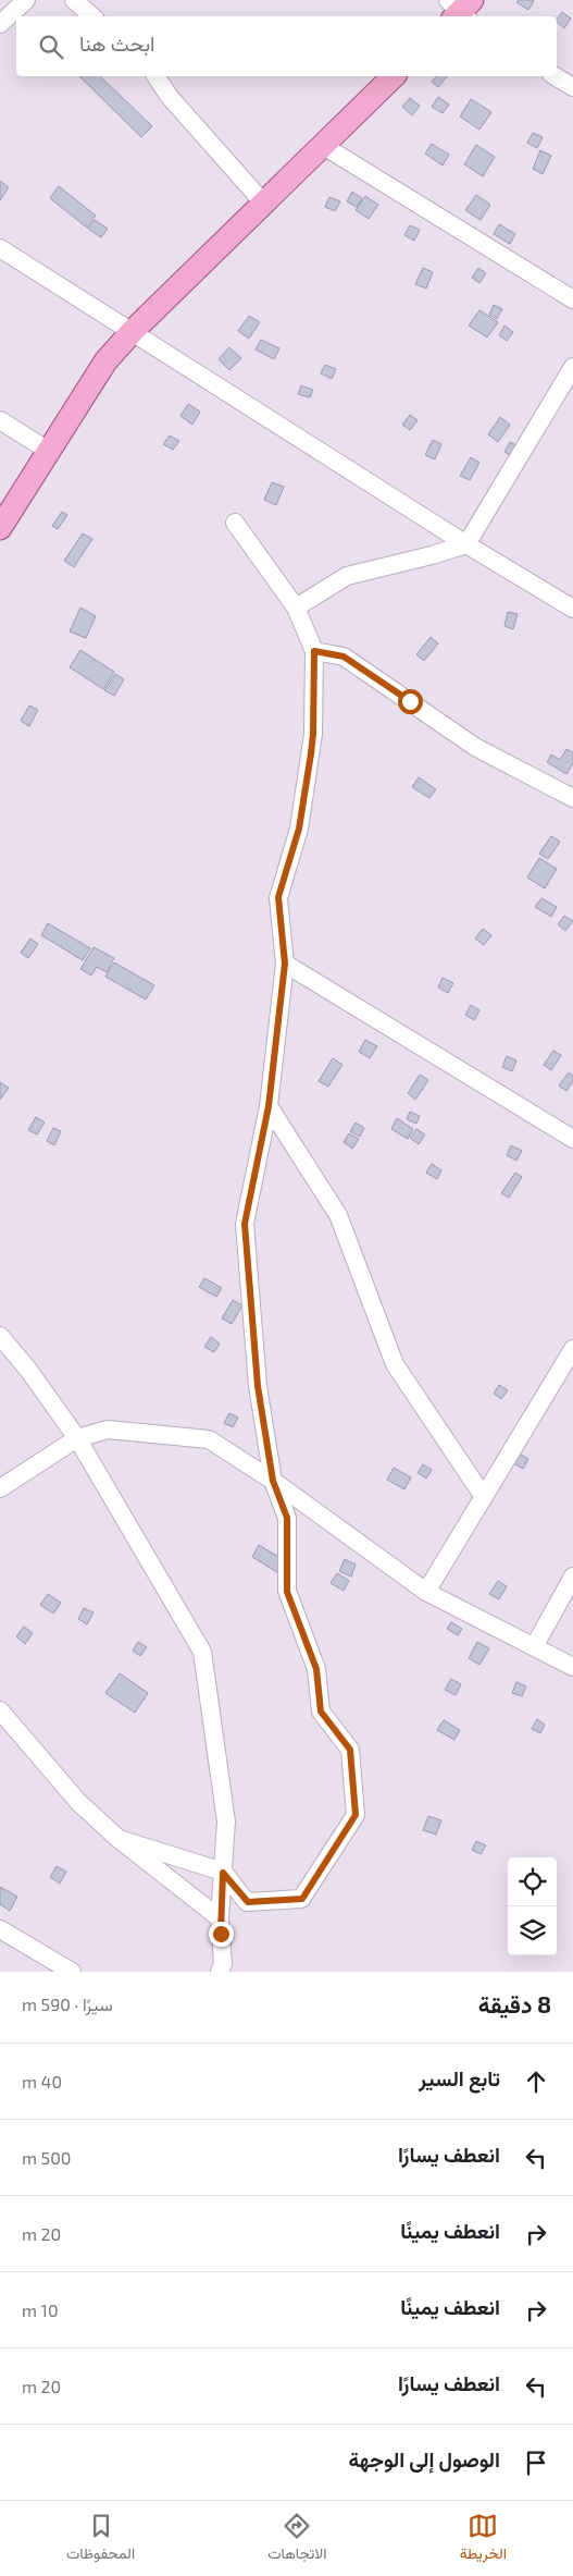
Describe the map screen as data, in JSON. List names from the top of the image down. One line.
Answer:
{"page":{"search":"ابحث هنا","heading":["8 دقيقة","سيرًا · 590 m"],"list":[["تابع السير","40 m"],["انعطف يسارًا","500 m"],["انعطف يمينًا","20 m"],["انعطف يمينًا","10 m"],["انعطف يسارًا","20 m"],"الوصول إلى الوجهة"],"nav":["الخريطة","الاتجاهات","المحفوظات"]}}
